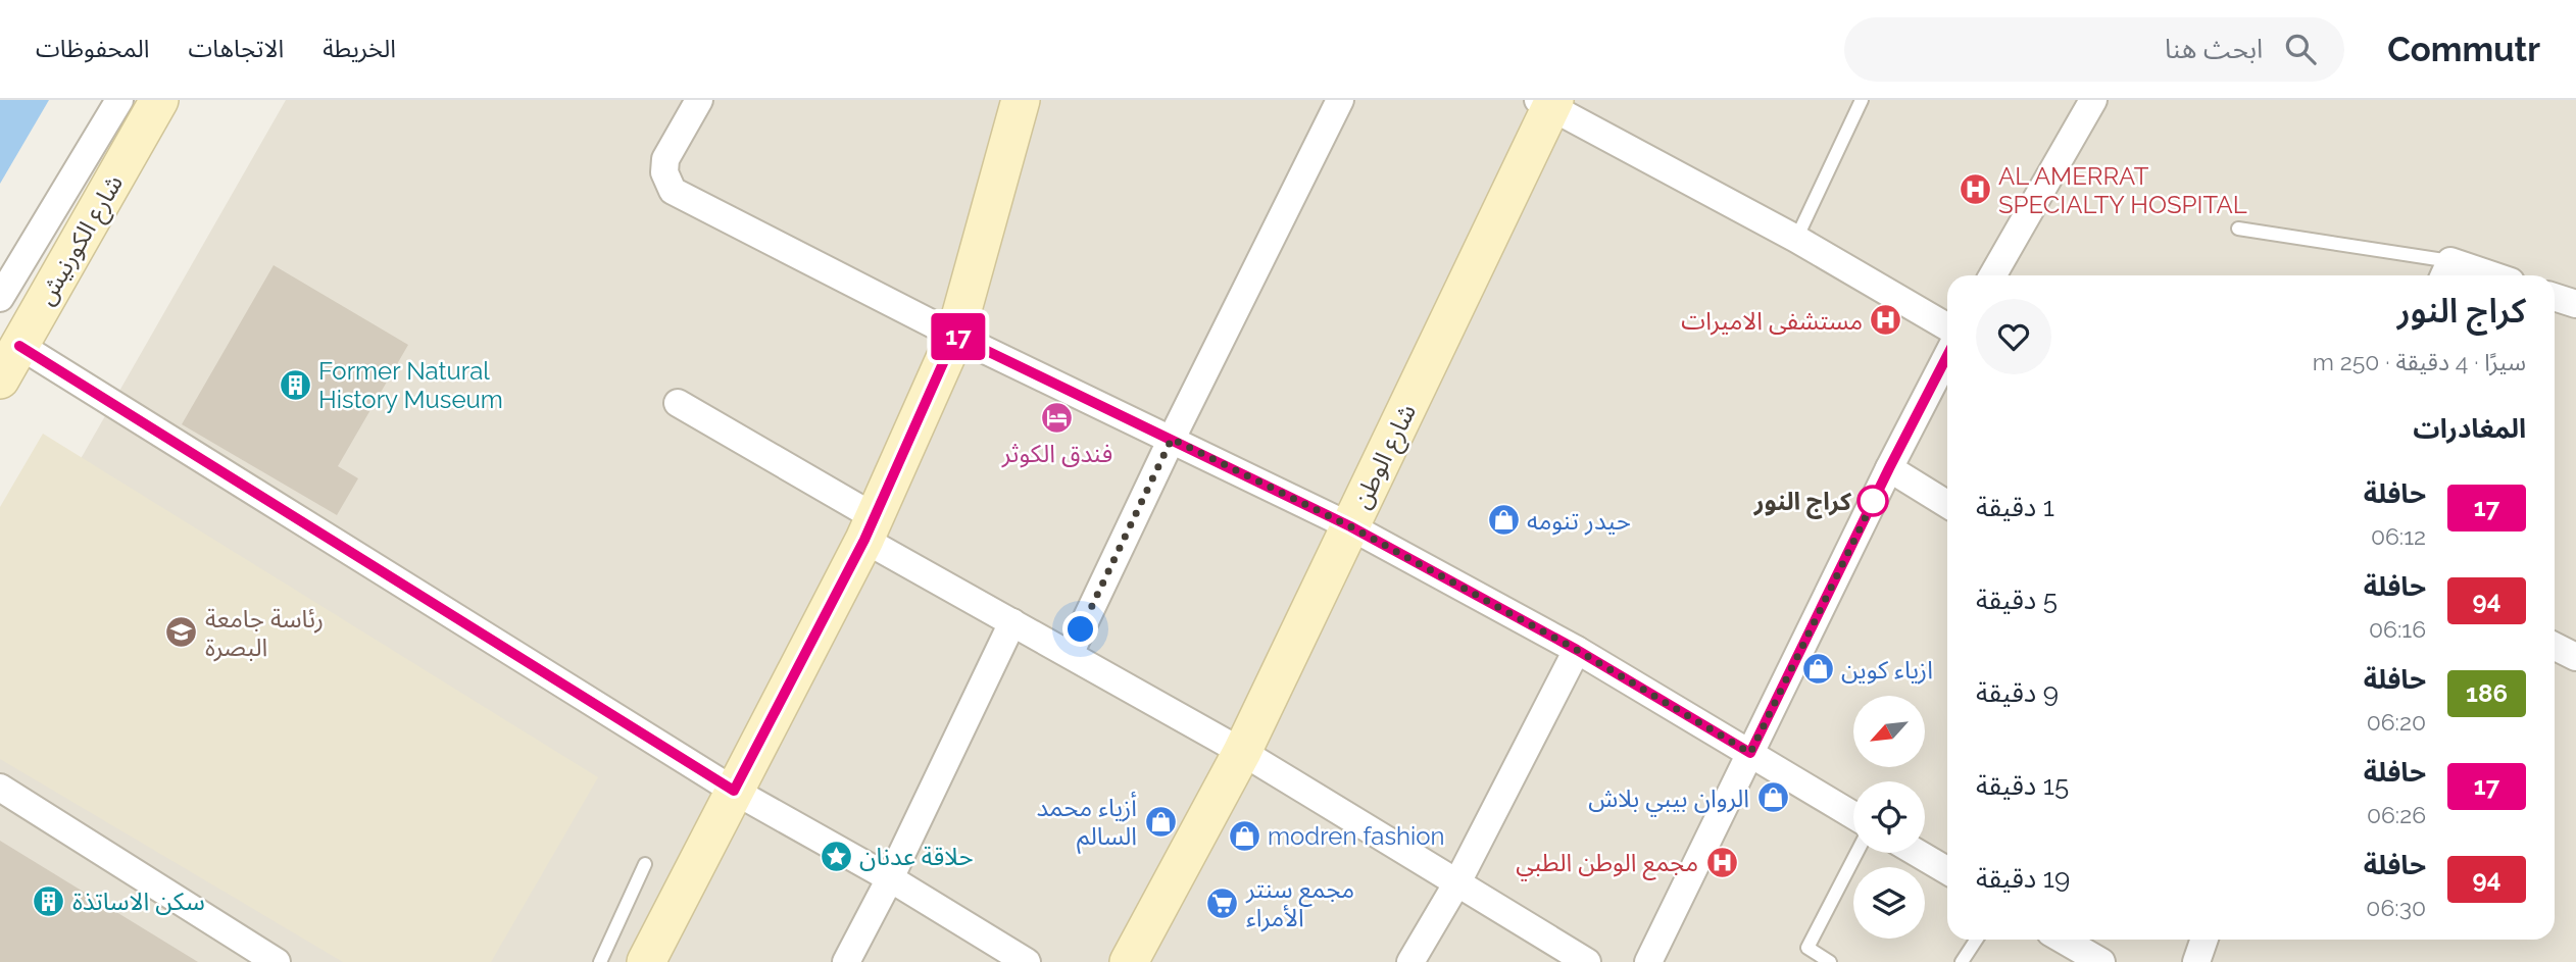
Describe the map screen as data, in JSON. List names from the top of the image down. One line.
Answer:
{"streets":{"main road":["شارع الكورنيش","شارع الوطن"]},"places":{"hospital":["AL AMERRAT SPECIALTY HOSPITAL","مستشفى الاميرات","مجمع الوطن الطبي"],"building":["Former Natural History Museum","سكن الاساتذة"],"hotel":["فندق الكوثر"],"other":["كراج النور"],"shop":["حيدر تنومه","ازياء كوين","الروان بيبي بلاش","أزياء محمد السالم","modren fashion"],"school or university":["رئاسة جامعة البصرة"],"place":["حلاقة عدنان"],"supermarket":["مجمع سنتر الأمراء"]},"lines":["bus line 17"],"north":"bottom left","page":{"header":"Commutr","search":"ابحث هنا","nav":["الخريطة","الاتجاهات","المحفوظات"],"on_map":"17","heading":[["كراج النور","سيرًا · 4 دقيقة · 250 m"],"المغادرات"],"list":[{"mark":"17","name":"حافلة","note":"06:12","value":"1 دقيقة"},{"mark":"94","name":"حافلة","note":"06:16","value":"5 دقيقة"},{"mark":"186","name":"حافلة","note":"06:20","value":"9 دقيقة"},{"mark":"17","name":"حافلة","note":"06:26","value":"15 دقيقة"},{"mark":"94","name":"حافلة","note":"06:30","value":"19 دقيقة"}]}}
